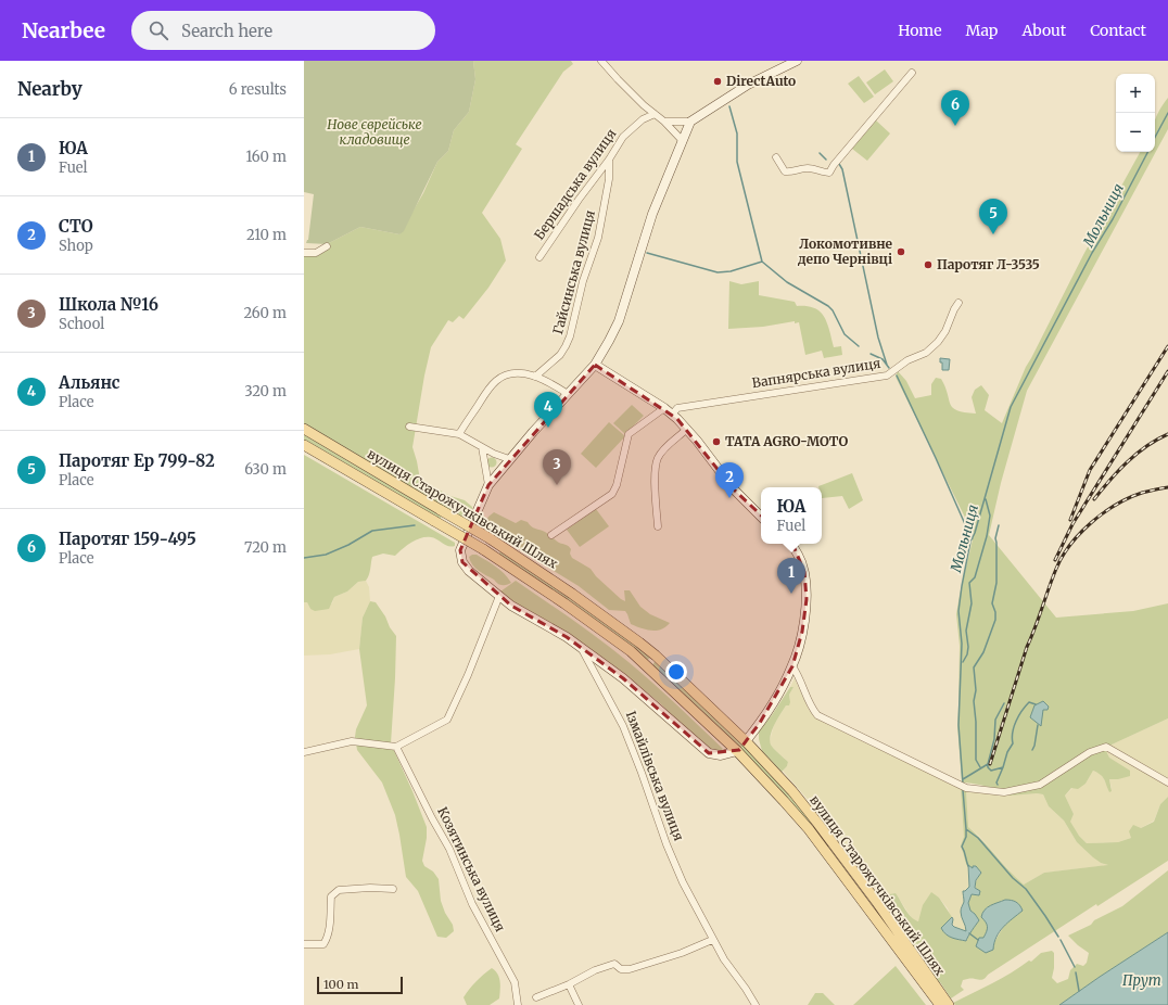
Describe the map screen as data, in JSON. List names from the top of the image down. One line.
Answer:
{"streets":{"main road":["вулиця Старожучківський Шлях"],"street":["Бершадська вулиця","Гайсинська вулиця","Вапнярська вулиця","Ізмайлівська вулиця","Козятинська вулиця"]},"crossings":[["Бершадська вулиця","Гайсинська вулиця"]],"water":["Мольниця","Прут"],"parks":["Нове єврейське кладовище"],"places":["DirectAuto","Локомотивне депо Чернівці","Паротяг Л-3535","TATA AGRO-MOTO"],"scale_bar":"100 m","page":{"header":"Nearbee","search":"Search here","nav":["Home","Map","About","Contact"],"heading":["Nearby","6 results"],"map_buttons":["+","−"],"pins":["6","5","4","3","2","1"],"list":[{"mark":"1","name":"ЮА","note":"Fuel","value":"160 m"},{"mark":"2","name":"СТО","note":"Shop","value":"210 m"},{"mark":"3","name":"Школа №16","note":"School","value":"260 m"},{"mark":"4","name":"Альянс","note":"Place","value":"320 m"},{"mark":"5","name":"Паротяг Ер 799-82","note":"Place","value":"630 m"},{"mark":"6","name":"Паротяг 159-495","note":"Place","value":"720 m"}],"popup":["ЮА","Fuel"],"scale":"100 m"}}
